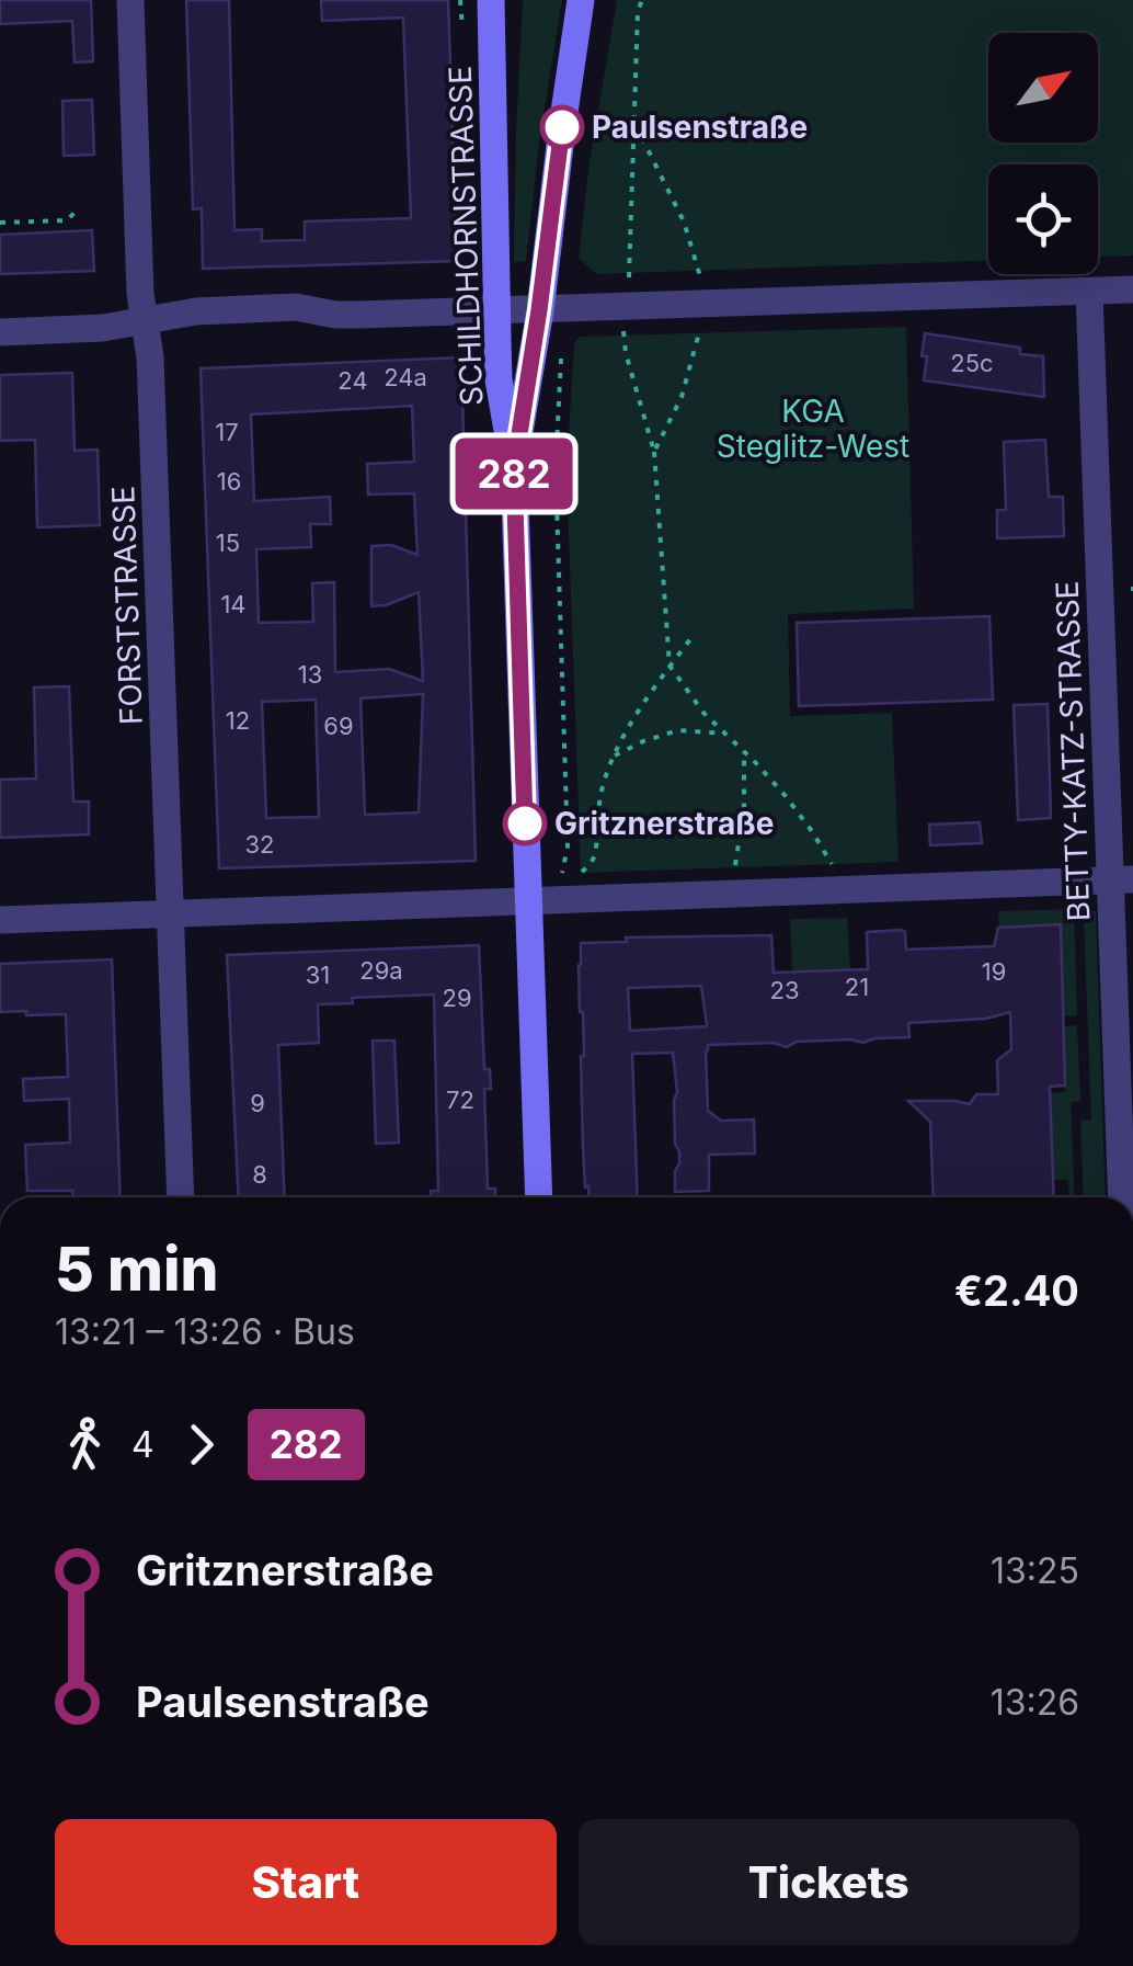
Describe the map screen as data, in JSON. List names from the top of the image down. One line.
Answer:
{"streets":{"main road":["SCHILDHORNSTRASSE"],"street":["FORSTSTRASSE","BETTY-KATZ-STRASSE"]},"parks":["KGA Steglitz-West"],"places":["Paulsenstraße","Gritznerstraße"],"lines":["bus line 282"],"house_numbers":["25c","24a","24","17","16","15","14","13","12","69","32","29a","19","31","21","23","29","72","9","8"],"north":"top right","page":{"on_map":"282","heading":["5 min","13:21 – 13:26 · Bus","€2.40"],"legs":["4","282"],"list":[{"name":"Gritznerstraße","value":"13:25"},{"name":"Paulsenstraße","value":"13:26"}],"buttons":["Start","Tickets"]}}
